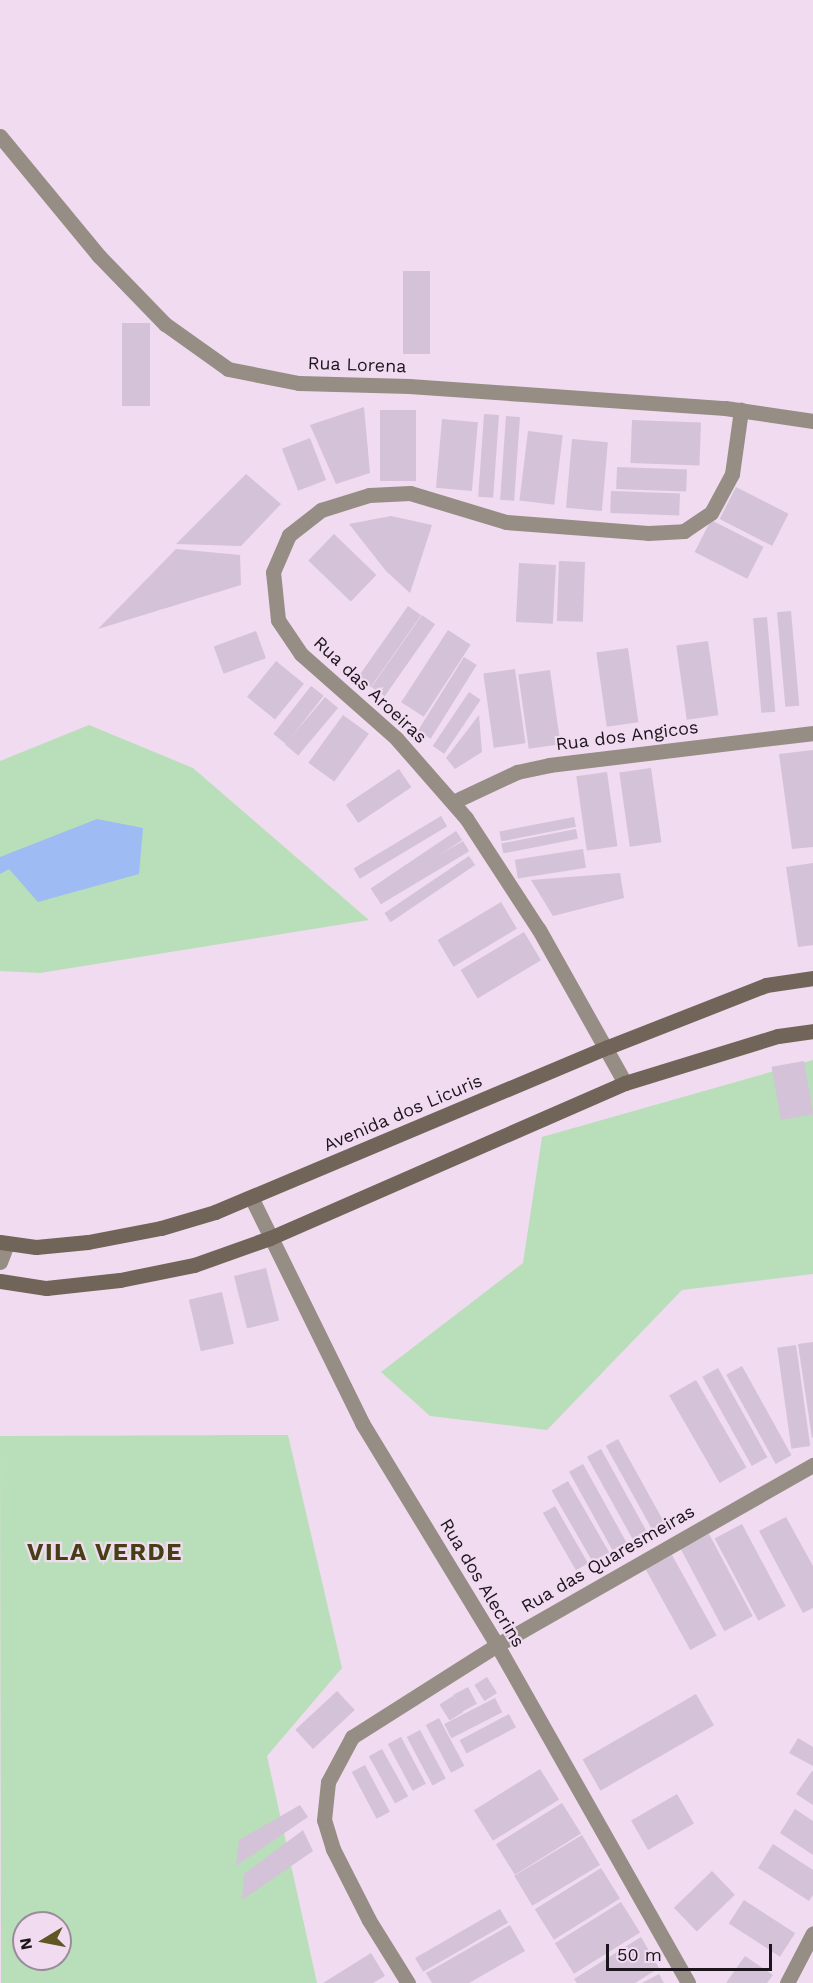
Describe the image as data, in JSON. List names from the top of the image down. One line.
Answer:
{"streets":{"street":["Rua Lorena","Rua das Aroeiras","Rua dos Angicos","Avenida dos Licuris","Rua das Quaresmeiras","Rua dos Alecrins"]},"crossings":[["Rua Lorena","Rua das Aroeiras"],["Rua das Aroeiras","Rua dos Angicos"],["Rua das Aroeiras","Avenida dos Licuris"],["Avenida dos Licuris","Rua dos Alecrins"],["Rua das Quaresmeiras","Rua dos Alecrins"]],"districts":["VILA VERDE"],"scale_bar":"50 m","north":"left"}
